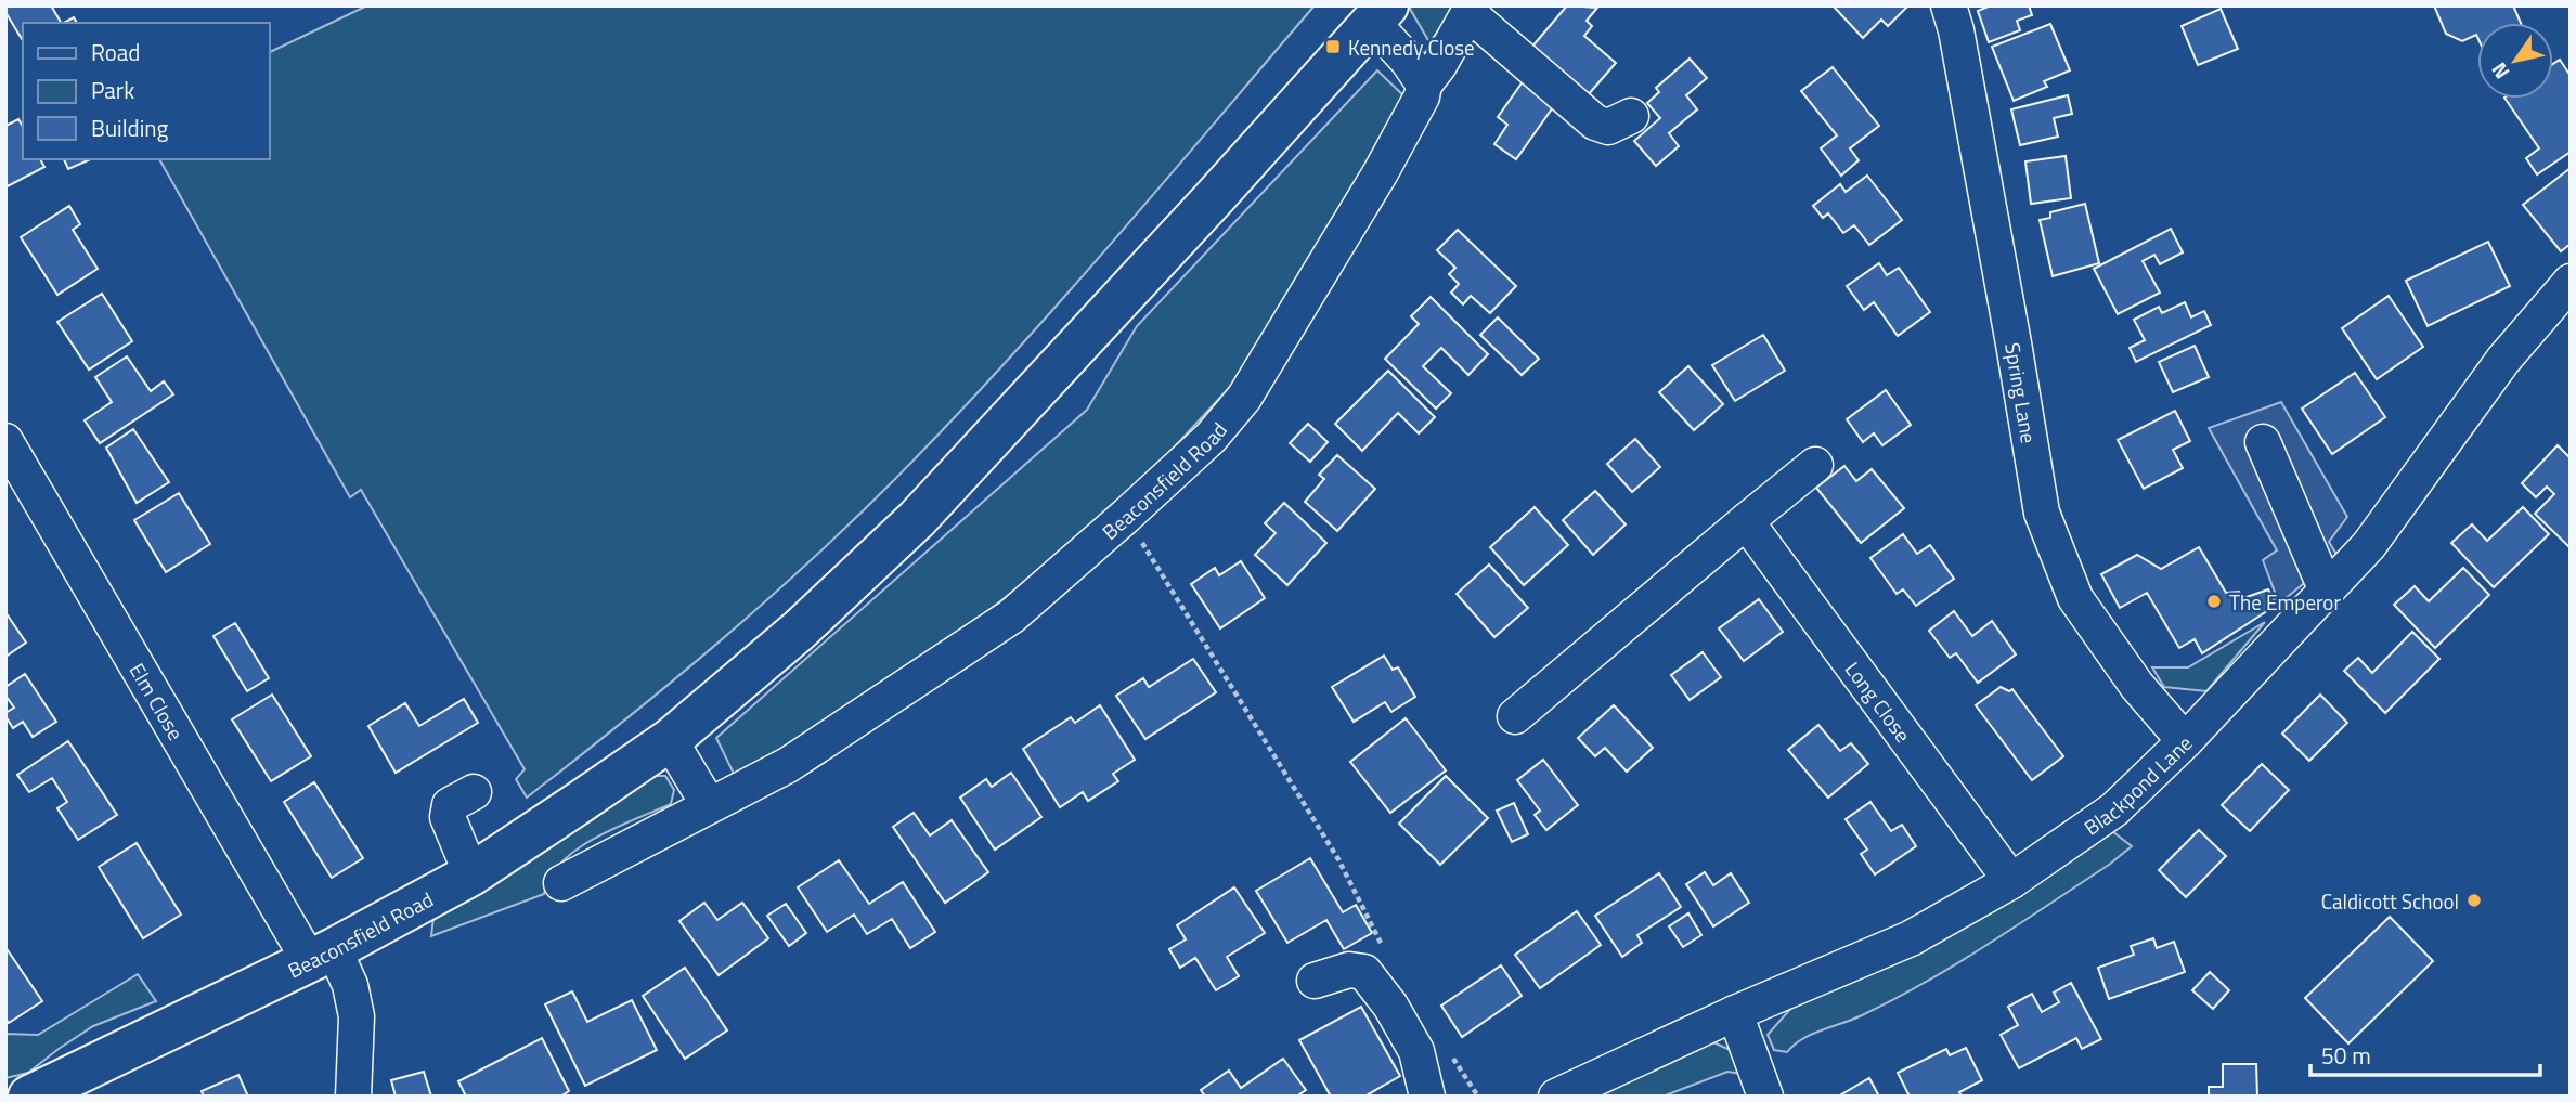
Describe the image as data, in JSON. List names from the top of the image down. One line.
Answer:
{"streets":{"main road":["Beaconsfield Road"],"street":["Spring Lane","Elm Close","Long Close","Blackpond Lane"]},"crossings":[["Spring Lane","Blackpond Lane"],["Beaconsfield Road","Elm Close"],["Long Close","Blackpond Lane"]],"places":{"transit":["Kennedy Close"],"other":["The Emperor","Caldicott School"]},"legend":["Road","Park","Building"],"scale_bar":"50 m","north":"bottom left"}
